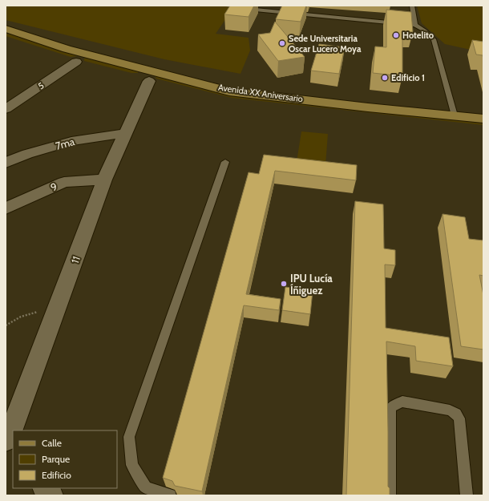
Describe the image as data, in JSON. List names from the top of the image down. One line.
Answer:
{"streets":{"main road":["Avenida XX Aniversario"],"street":["5","7ma","9","11"]},"crossings":[["5","Avenida XX Aniversario"],["Avenida XX Aniversario","11"],["7ma","11"],["9","11"]],"places":["Hotelito","Sede Universitaria Oscar Lucero Moya","Edificio 1","IPU Lucía Íñiguez"],"legend":["Calle","Parque","Edificio"]}
